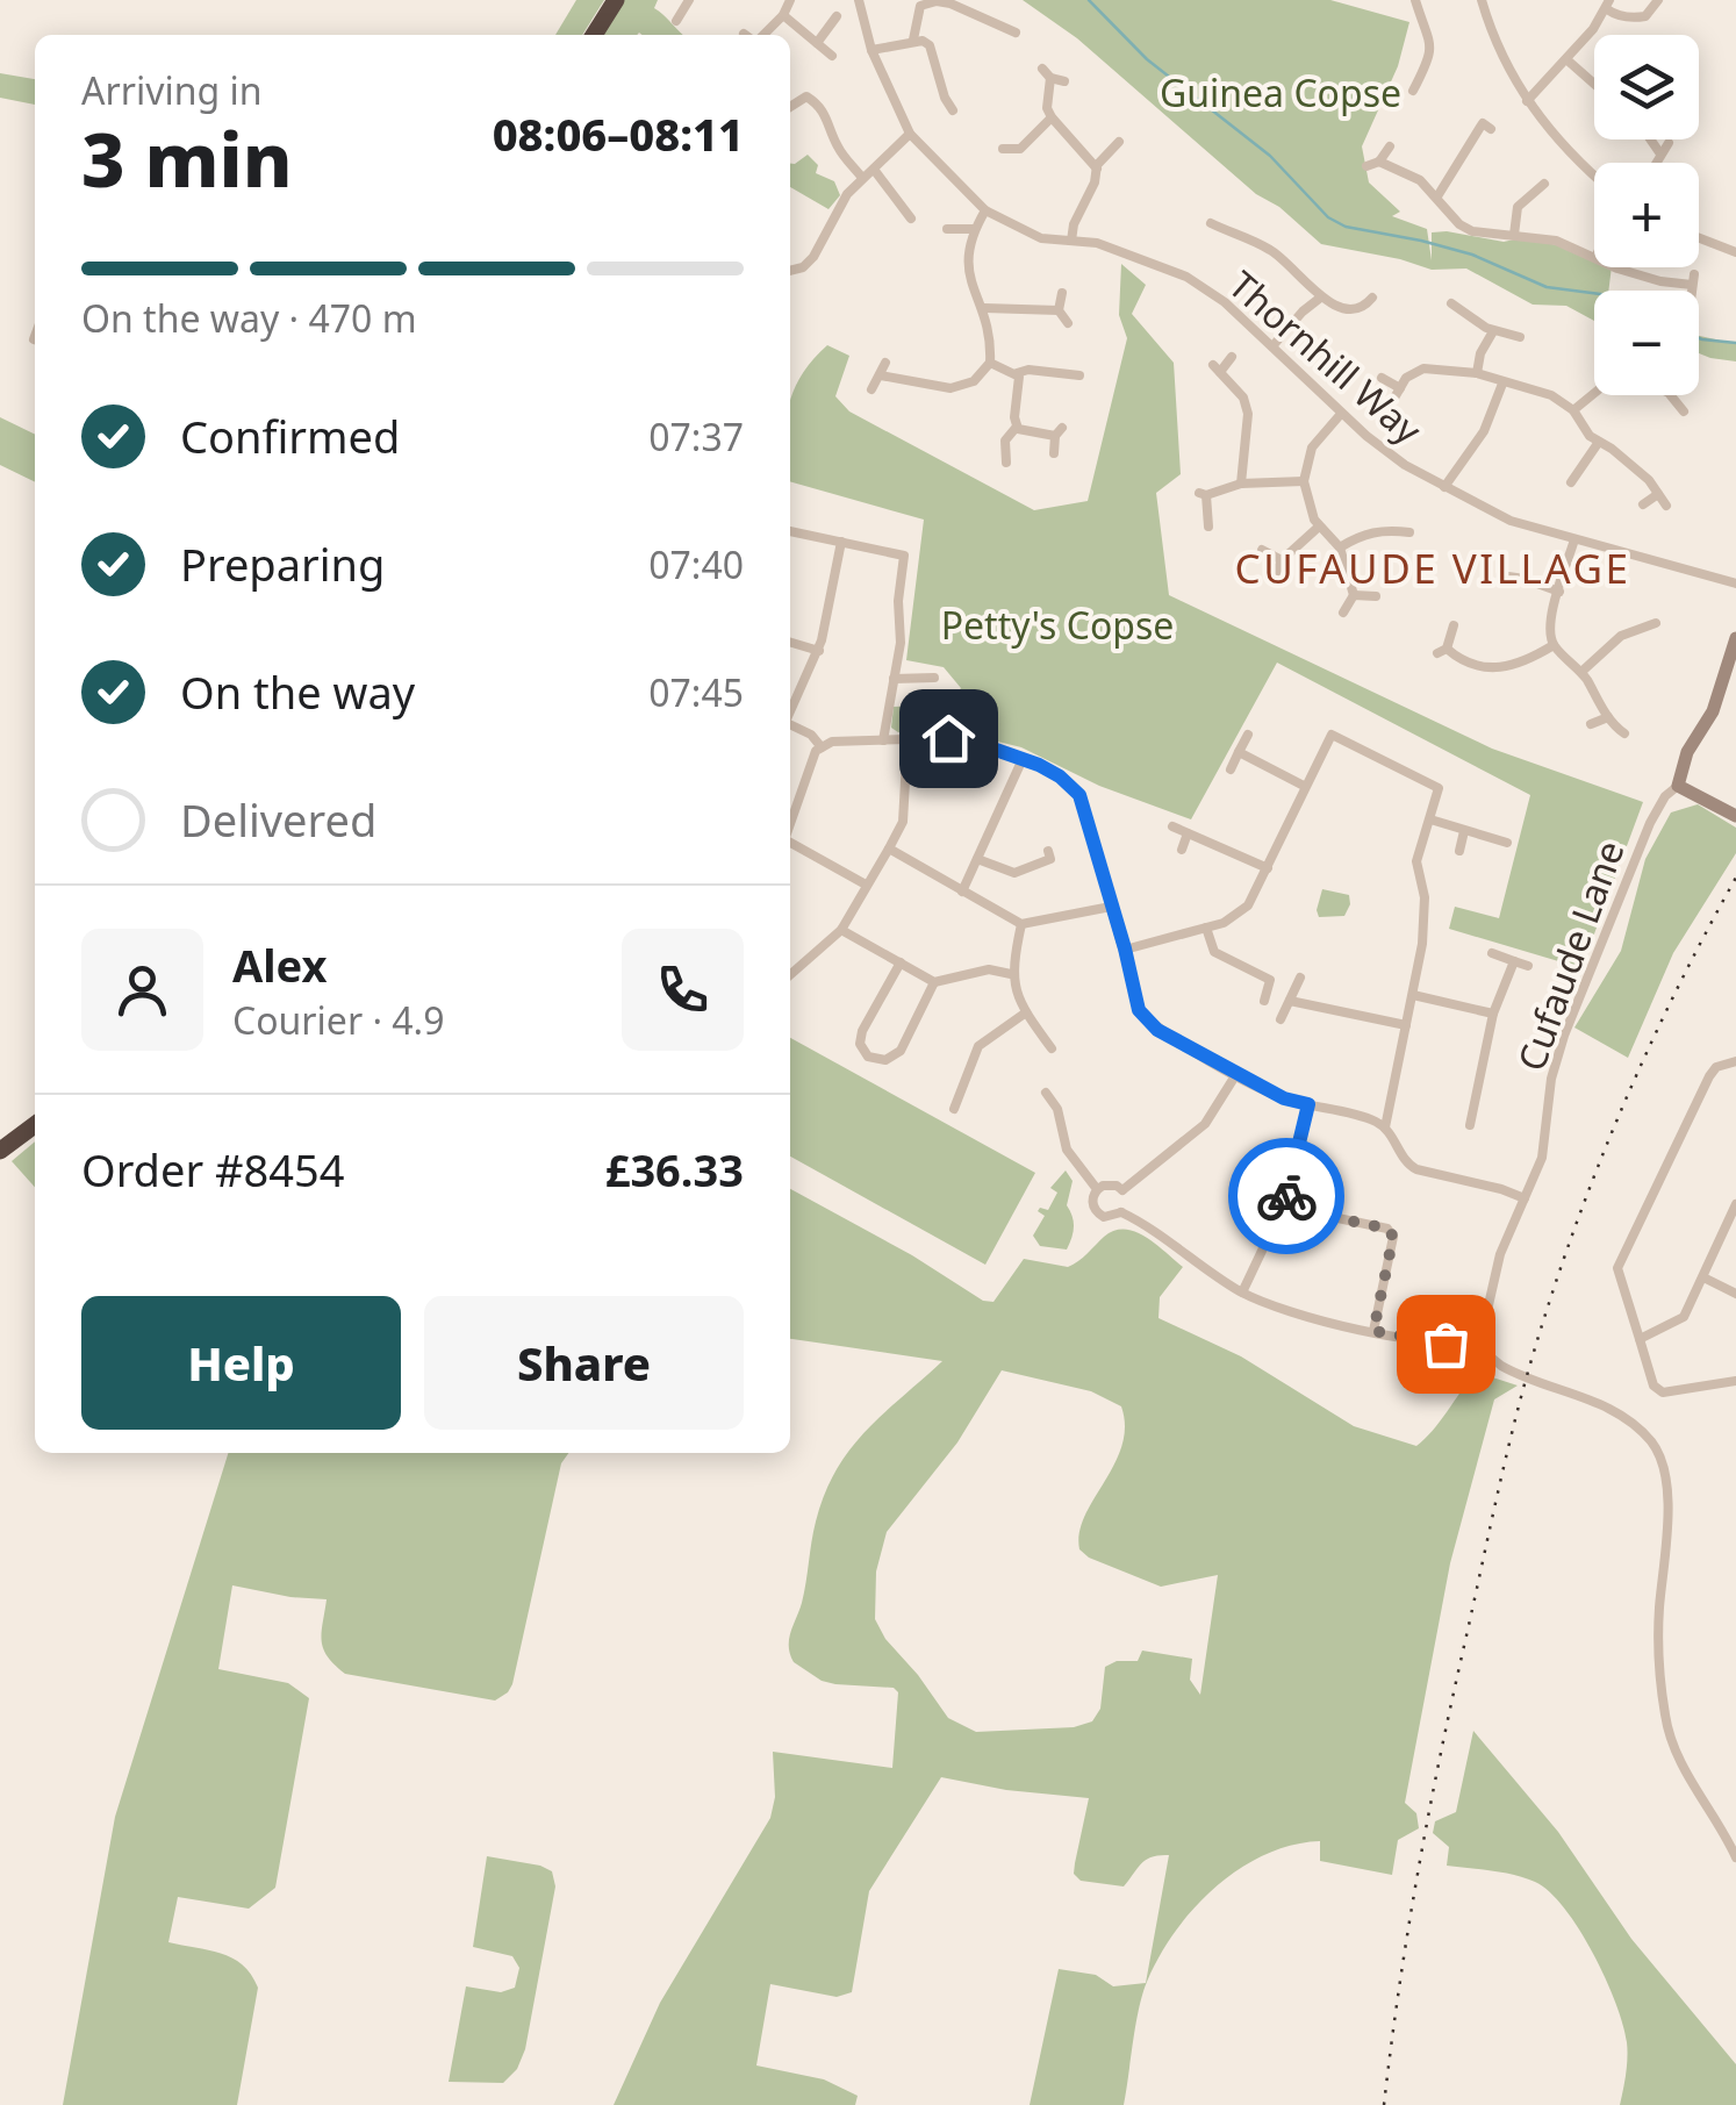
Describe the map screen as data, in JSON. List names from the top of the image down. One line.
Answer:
{"streets":{"street":["Thornhill Way","Cufaude Lane"]},"districts":["CUFAUDE VILLAGE"],"parks":["Guinea Copse","Petty's Copse"],"page":{"map_buttons":["+","−"],"heading":["3 min","Arriving in","08:06–08:11"],"panel":["Alex","Courier · 4.9","Order #8454","£36.33"],"bar":"On the way · 470 m","list":[["Confirmed","07:37"],["Preparing","07:40"],["On the way","07:45"],"Delivered"],"buttons":["Help","Share"]}}
